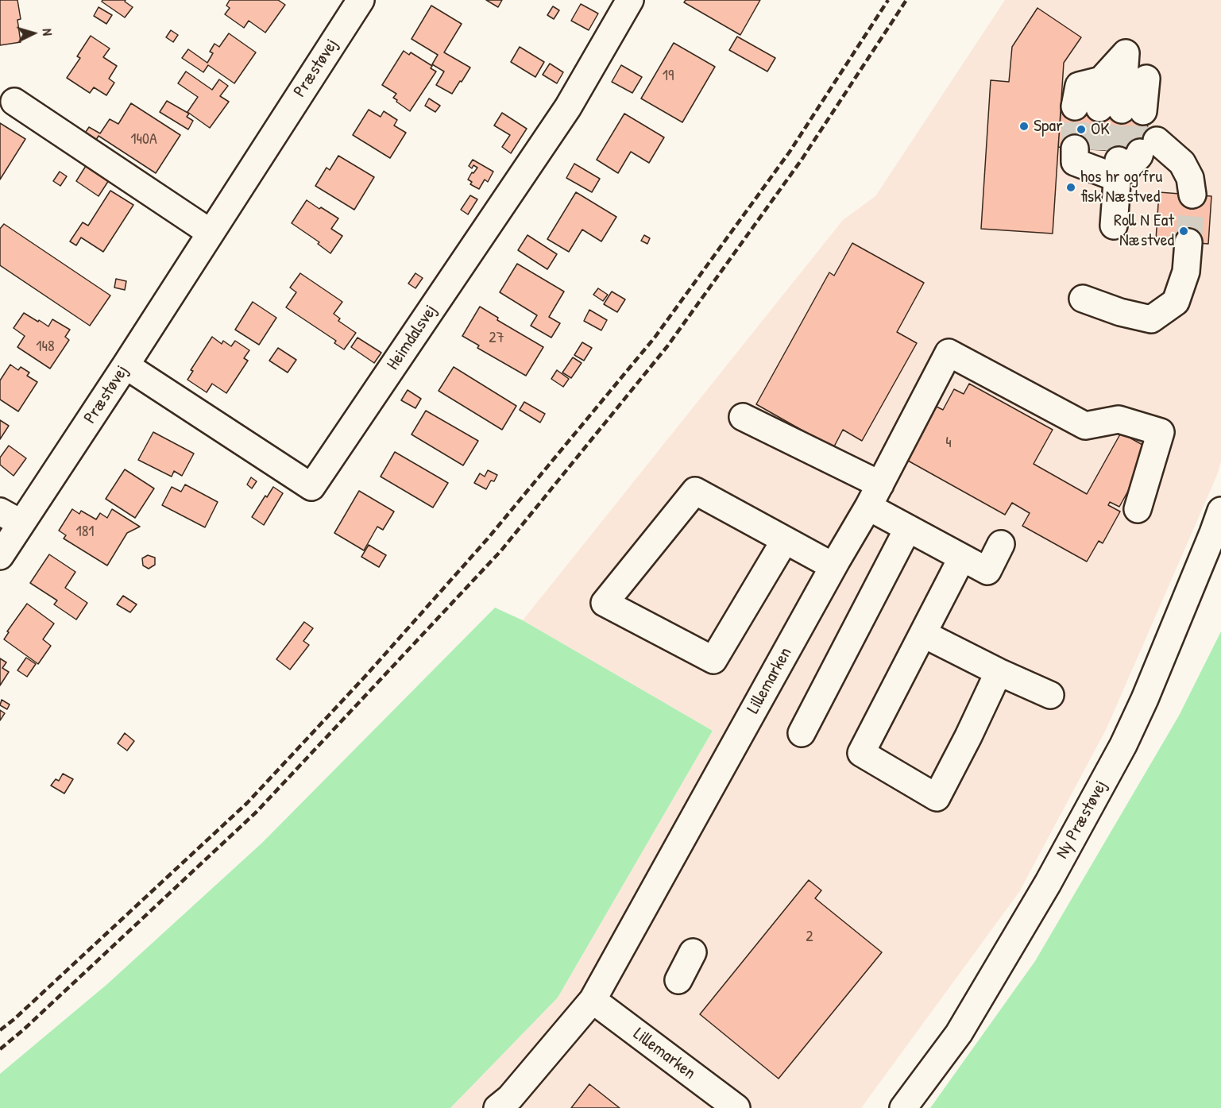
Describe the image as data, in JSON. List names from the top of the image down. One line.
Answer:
{"streets":{"street":["Præstøvej","Heimdalsvej","Lillemarken","Ny Præstøvej"]},"crossings":[["Præstøvej","Heimdalsvej"]],"places":["Spar","OK","hos hr og fru fisk Næstved","Roll N Eat Næstved"],"house_numbers":["19","140A","27","148","4","181","2"],"north":"right"}
